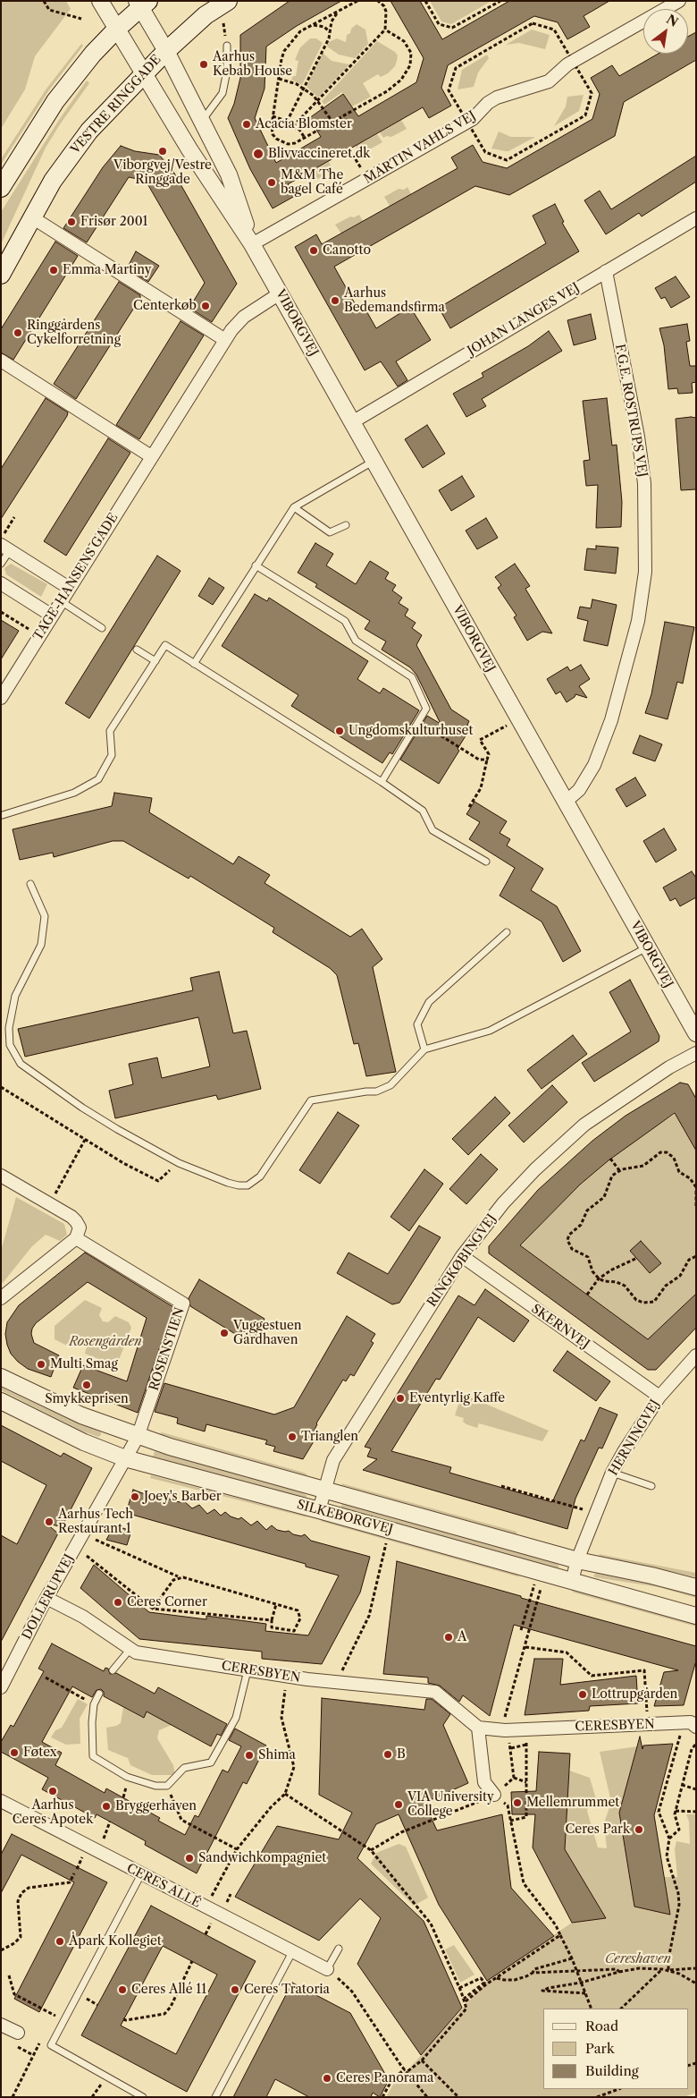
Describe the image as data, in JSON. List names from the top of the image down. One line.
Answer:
{"streets":{"main road":["VESTRE RINGGADE"],"street":["MARTIN VAHLS VEJ","JOHAN LANGES VEJ","VIBORGVEJ","F.G.E. ROSTRUPS VEJ","TAGE-HANSENS GADE","RINGKØBINGVEJ","SKERNVEJ","ROSENSTIEN","HERNINGVEJ","SILKEBORGVEJ","DOLLERUPVEJ","CERESBYEN","CERES ALLÉ"]},"crossings":[["VESTRE RINGGADE","VIBORGVEJ"],["MARTIN VAHLS VEJ","VIBORGVEJ"],["JOHAN LANGES VEJ","VIBORGVEJ"],["JOHAN LANGES VEJ","F.G.E. ROSTRUPS VEJ"],["VIBORGVEJ","F.G.E. ROSTRUPS VEJ"],["VIBORGVEJ","TAGE-HANSENS GADE"],["RINGKØBINGVEJ","SKERNVEJ"],["RINGKØBINGVEJ","SILKEBORGVEJ"],["SKERNVEJ","HERNINGVEJ"],["ROSENSTIEN","SILKEBORGVEJ"],["ROSENSTIEN","DOLLERUPVEJ"],["HERNINGVEJ","SILKEBORGVEJ"],["SILKEBORGVEJ","DOLLERUPVEJ"],["DOLLERUPVEJ","CERESBYEN"]],"parks":["Rosengården","Cereshaven"],"places":["Aarhus Kebab House","Acacia Blomster","Viborgvej/Vestre Ringgade","Blivvaccineret.dk","M&M The bagel Café","Frisør 2001","Canotto","Emma Martiny","Aarhus Bedemandsfirma","Centerkøb","Ringgårdens Cykelforretning","Ungdomskulturhuset","Vuggestuen Gårdhaven","Multi Smag","Smykkeprisen","Eventyrlig Kaffe","Trianglen","Joey's Barber","Aarhus Tech Restaurant 1","Ceres Corner","A","Lottrupgården","Føtex","B","Shima","Aarhus Ceres Apotek","Mellemrummet","VIA University College","Bryggerhaven","Ceres Park","Sandwichkompagniet","Åpark Kollegiet","Ceres Allé 11","Ceres Tratoria","Ceres Panorama"],"legend":["Road","Park","Building"],"north":"top right"}
